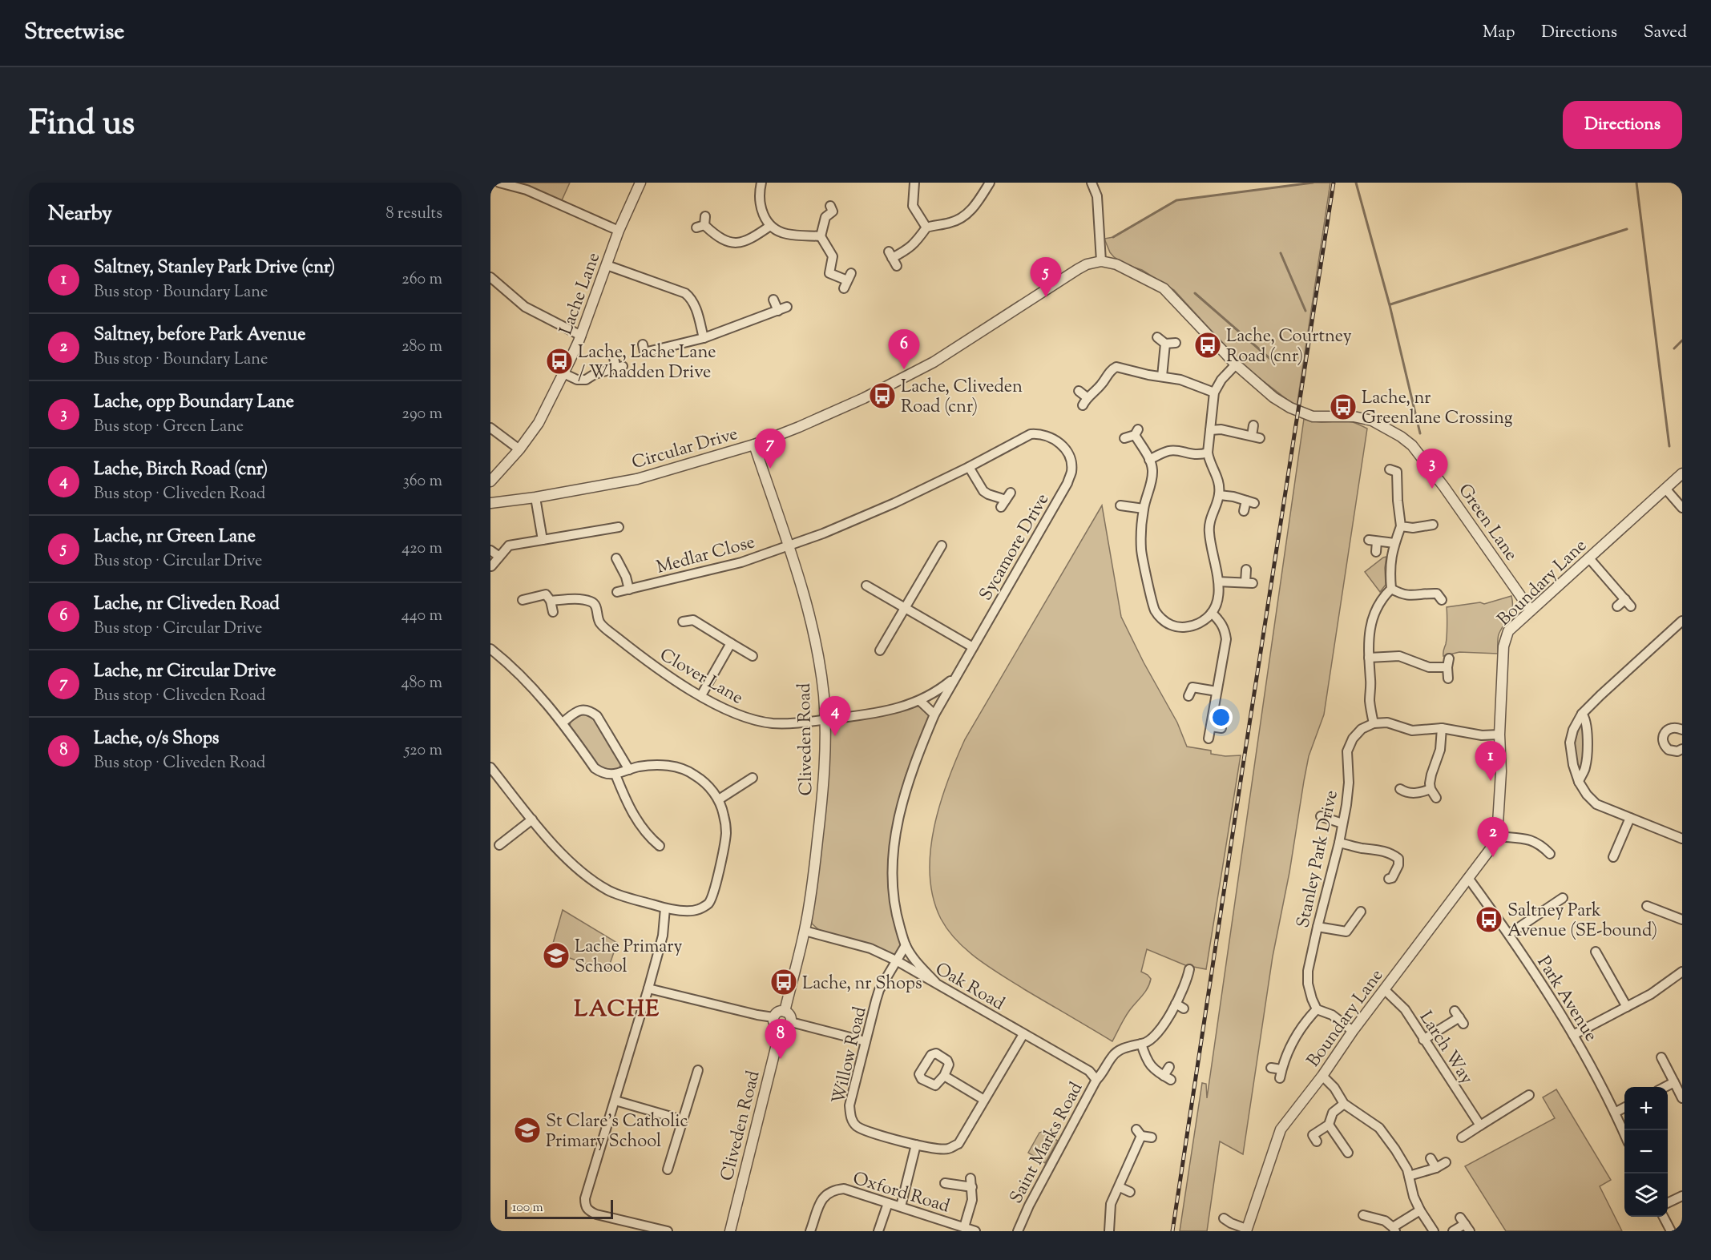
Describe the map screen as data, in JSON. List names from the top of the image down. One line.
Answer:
{"streets":{"street":["Lache Lane","Circular Drive","Green Lane","Sycamore Drive","Medlar Close","Boundary Lane","Clover Lane","Cliveden Road","Stanley Park Drive","Oak Road","Park Avenue","Larch Way","Willow Road","Saint Marks Road","Oxford Road"]},"crossings":[["Circular Drive","Green Lane"],["Circular Drive","Cliveden Road"],["Green Lane","Boundary Lane"],["Sycamore Drive","Medlar Close"],["Sycamore Drive","Clover Lane"],["Sycamore Drive","Cliveden Road"],["Sycamore Drive","Oak Road"],["Medlar Close","Cliveden Road"],["Boundary Lane","Park Avenue"],["Boundary Lane","Larch Way"],["Clover Lane","Cliveden Road"],["Cliveden Road","Oak Road"],["Oak Road","Willow Road"],["Oak Road","Saint Marks Road"]],"districts":["LACHE"],"places":{"bus stop":["Lache, Courtney Road (cnr)","Lache, Lache Lane / Whadden Drive","Lache, Cliveden Road (cnr)","Lache, nr Greenlane Crossing","Saltney Park Avenue (SE-bound)","Lache, nr Shops"],"school or university":["Lache Primary School","St Clare's Catholic Primary School"]},"scale_bar":"100 m","page":{"header":"Streetwise","nav":["Map","Directions","Saved"],"title":"Find us","buttons":"Directions","heading":["Nearby","8 results"],"list":[{"mark":"1","name":"Saltney, Stanley Park Drive (cnr)","note":"Bus stop · Boundary Lane","value":"260 m"},{"mark":"2","name":"Saltney, before Park Avenue","note":"Bus stop · Boundary Lane","value":"280 m"},{"mark":"3","name":"Lache, opp Boundary Lane","note":"Bus stop · Green Lane","value":"290 m"},{"mark":"4","name":"Lache, Birch Road (cnr)","note":"Bus stop · Cliveden Road","value":"360 m"},{"mark":"5","name":"Lache, nr Green Lane","note":"Bus stop · Circular Drive","value":"420 m"},{"mark":"6","name":"Lache, nr Cliveden Road","note":"Bus stop · Circular Drive","value":"440 m"},{"mark":"7","name":"Lache, nr Circular Drive","note":"Bus stop · Cliveden Road","value":"480 m"},{"mark":"8","name":"Lache, o/s Shops","note":"Bus stop · Cliveden Road","value":"520 m"}],"pins":["5","6","7","3","4","1","2","8"],"map_buttons":["+","−"],"scale":"100 m"}}
